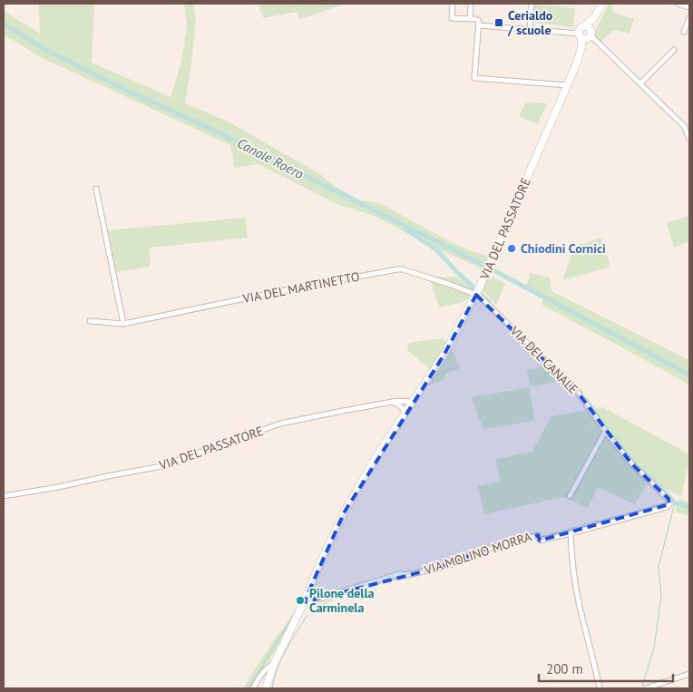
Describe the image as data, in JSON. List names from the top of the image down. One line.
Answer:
{"streets":{"street":["VIA DEL PASSATORE","VIA DEL MARTINETTO","VIA DEL CANALE","VIA MOLINO MORRA"]},"crossings":[["VIA DEL PASSATORE","VIA DEL MARTINETTO"],["VIA DEL PASSATORE","VIA DEL CANALE"],["VIA DEL PASSATORE","VIA MOLINO MORRA"],["VIA DEL MARTINETTO","VIA DEL CANALE"],["VIA DEL CANALE","VIA MOLINO MORRA"]],"water":["Canale Roero"],"places":{"transit":["Cerialdo / scuole"],"other":["Chiodini Cornici","Pilone della Carminela"]},"scale_bar":"200 m"}
